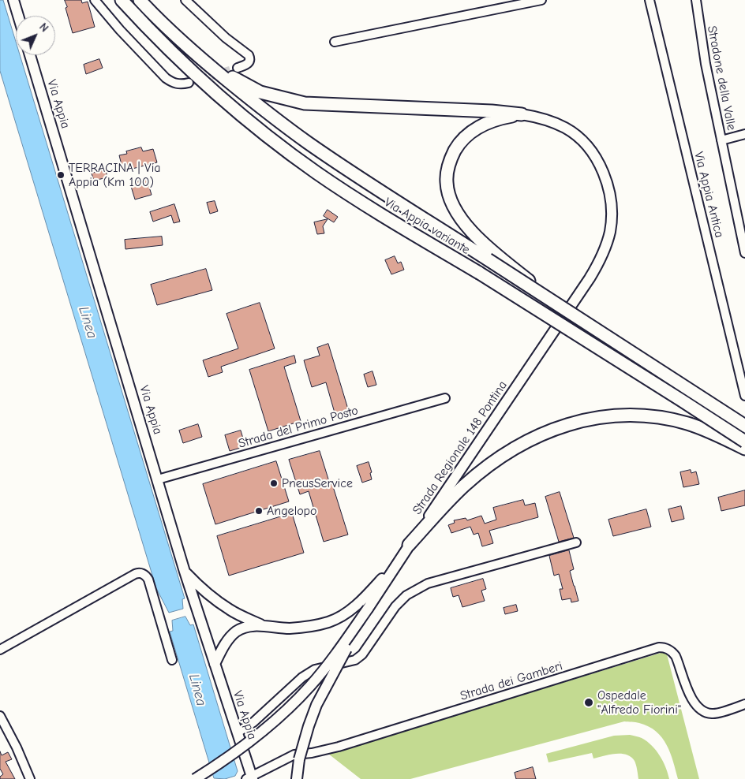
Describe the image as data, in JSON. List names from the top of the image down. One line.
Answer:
{"streets":{"highway":["Via Appia variante"],"main road":["Via Appia","Strada Regionale 148 Pontina"],"street":["Stradone della Valle","Via Appia Antica","Strada del Primo Posto","Strada dei Gamberi"]},"crossings":[["Via Appia","Strada del Primo Posto"],["Via Appia","Strada dei Gamberi"]],"water":["Linea"],"places":["TERRACINA | Via Appia (Km 100)","PneusService","Angelopo","Ospedale \"Alfredo Fiorini\""],"north":"top right"}
